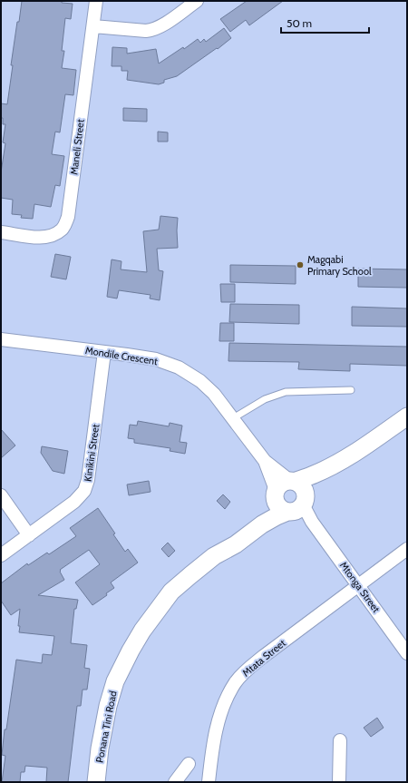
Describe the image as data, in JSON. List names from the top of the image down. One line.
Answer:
{"streets":{"street":["Maneli Street","Mondile Crescent","Kinikini Street","Mtonga Street","Mtata Street","Ponana Tini Road"]},"crossings":[["Mondile Crescent","Kinikini Street"],["Mondile Crescent","Mtonga Street"],["Mondile Crescent","Ponana Tini Road"],["Mtonga Street","Mtata Street"],["Mtonga Street","Ponana Tini Road"]],"places":["Magqabi Primary School"],"scale_bar":"50 m"}
